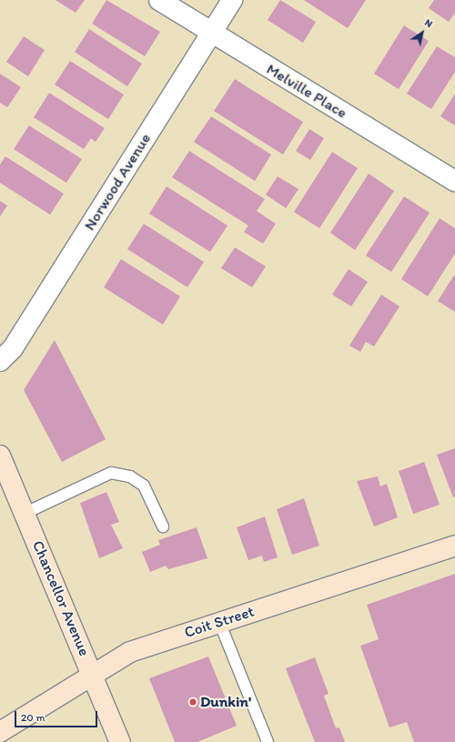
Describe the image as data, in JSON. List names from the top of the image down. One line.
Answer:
{"streets":{"main road":["Chancellor Avenue","Coit Street"],"street":["Melville Place","Norwood Avenue"]},"crossings":[["Melville Place","Norwood Avenue"],["Chancellor Avenue","Coit Street"]],"places":["Dunkin'"],"scale_bar":"20 m","north":"top right"}
